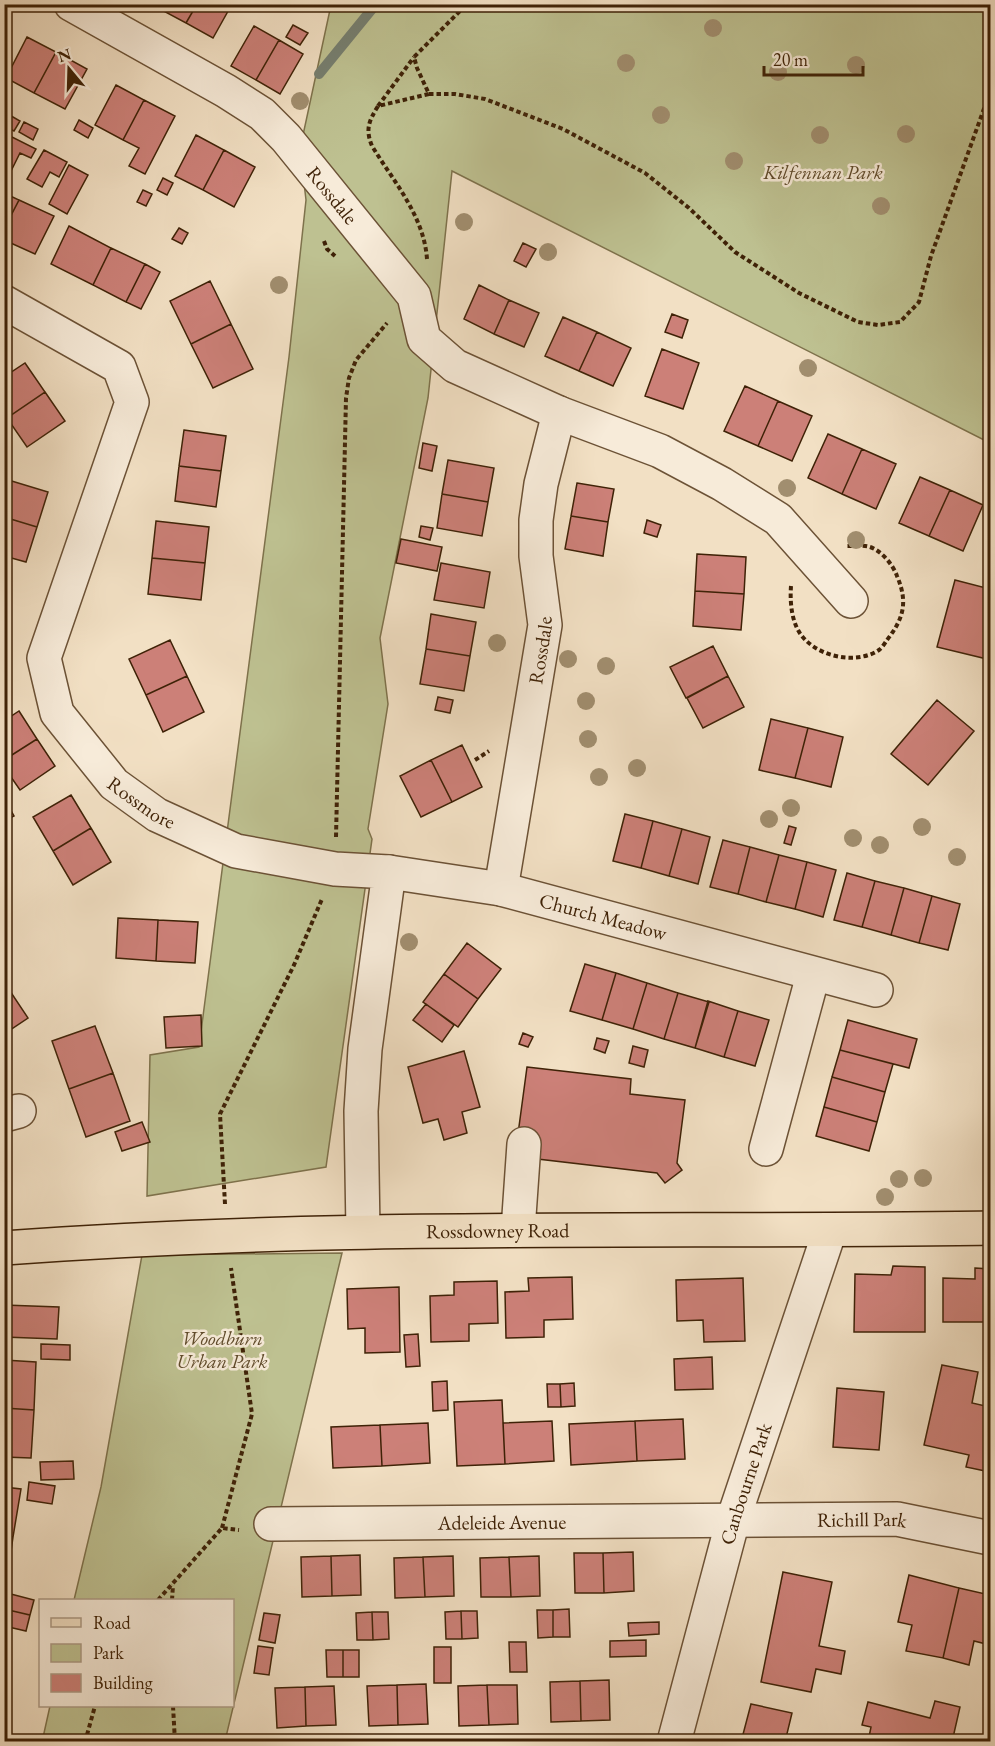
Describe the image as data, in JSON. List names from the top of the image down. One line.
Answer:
{"streets":{"main road":["Rossdowney Road"],"street":["Rossdale","Rossmore","Church Meadow","Canbourne Park","Adeleide Avenue","Richill Park"]},"crossings":[["Rossdale","Church Meadow"],["Rossmore","Church Meadow"],["Rossdowney Road","Canbourne Park"],["Canbourne Park","Adeleide Avenue"],["Canbourne Park","Richill Park"],["Adeleide Avenue","Richill Park"]],"parks":["Kilfennan Park","Woodburn Urban Park"],"legend":["Road","Park","Building"],"scale_bar":"20 m","north":"top"}
